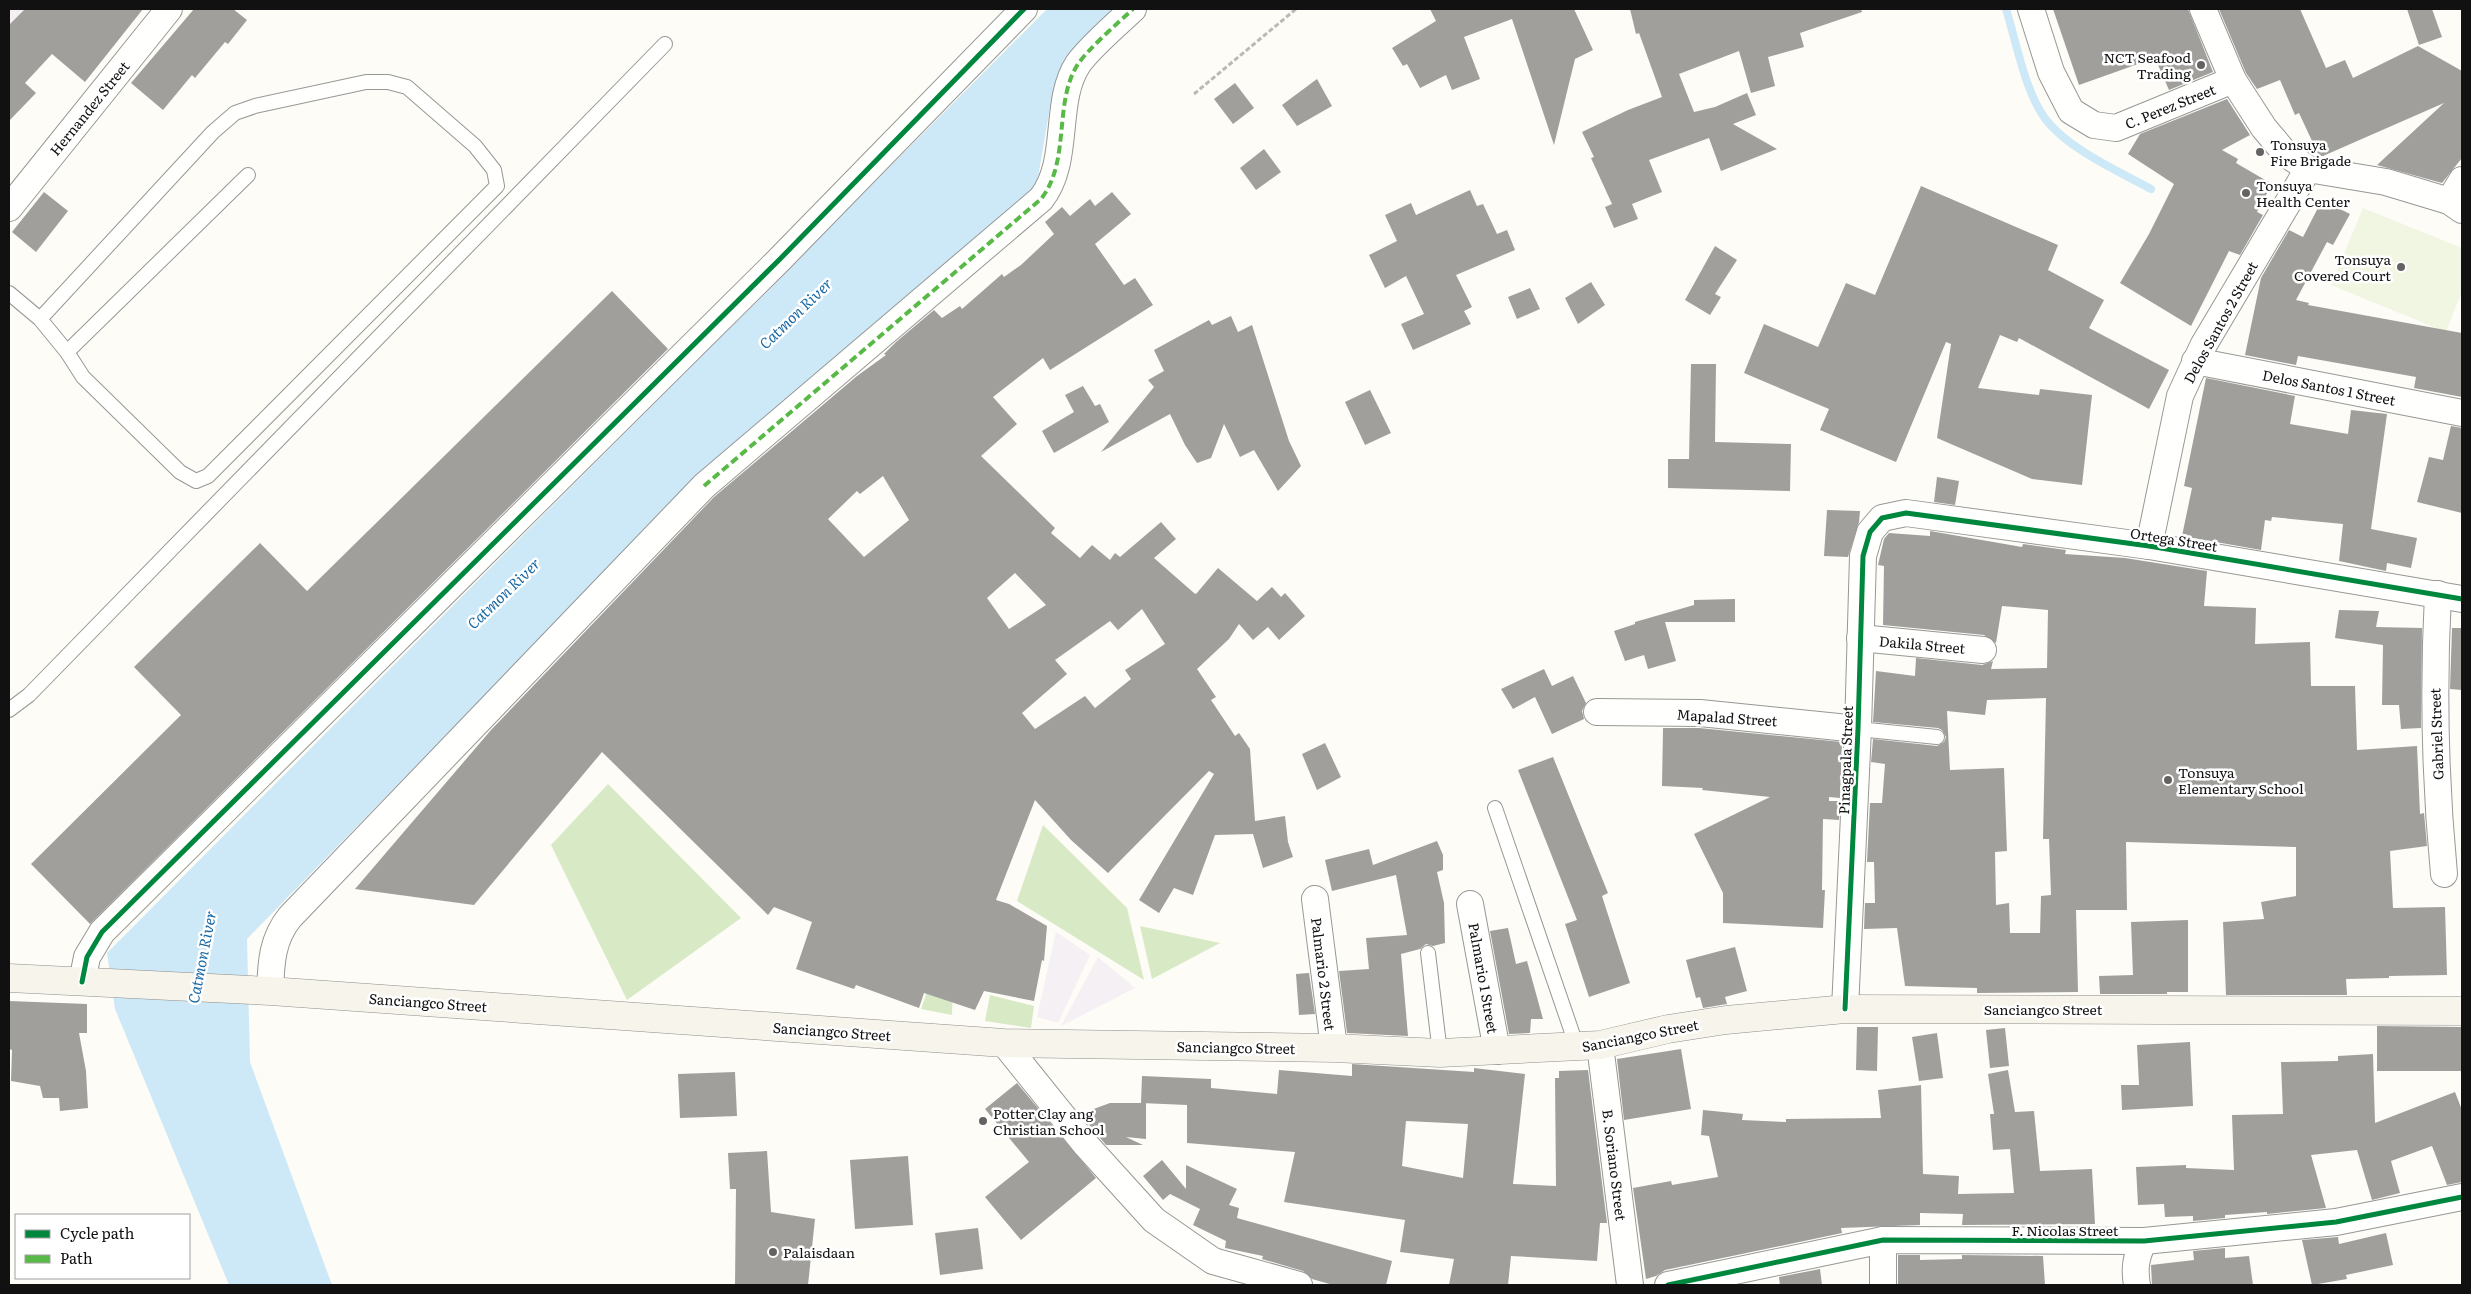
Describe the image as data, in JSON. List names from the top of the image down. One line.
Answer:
{"streets":{"main road":["Sanciangco Street"],"street":["C. Perez Street","Hernandez Street","Delos Santos 2 Street","Delos Santos 1 Street","Ortega Street","Dakila Street","Mapalad Street","Gabriel Street","Pinagpala Street","Palmario 2 Street","Palmario 1 Street","B. Soriano Street","F. Nicolas Street"]},"crossings":[["Delos Santos 2 Street","Delos Santos 1 Street"],["Delos Santos 2 Street","Ortega Street"],["Ortega Street","Gabriel Street"],["Ortega Street","Pinagpala Street"],["Dakila Street","Pinagpala Street"],["Mapalad Street","Pinagpala Street"],["Pinagpala Street","Sanciangco Street"],["Palmario 2 Street","Sanciangco Street"],["Palmario 1 Street","Sanciangco Street"],["Sanciangco Street","B. Soriano Street"]],"water":["Catmon River"],"places":["NCT Seafood Trading","Tonsuya Fire Brigade","Tonsuya Health Center","Tonsuya Covered Court","Tonsuya Elementary School","Potter Clay ang Christian School","Palaisdaan"],"legend":["Cycle path","Path"]}
